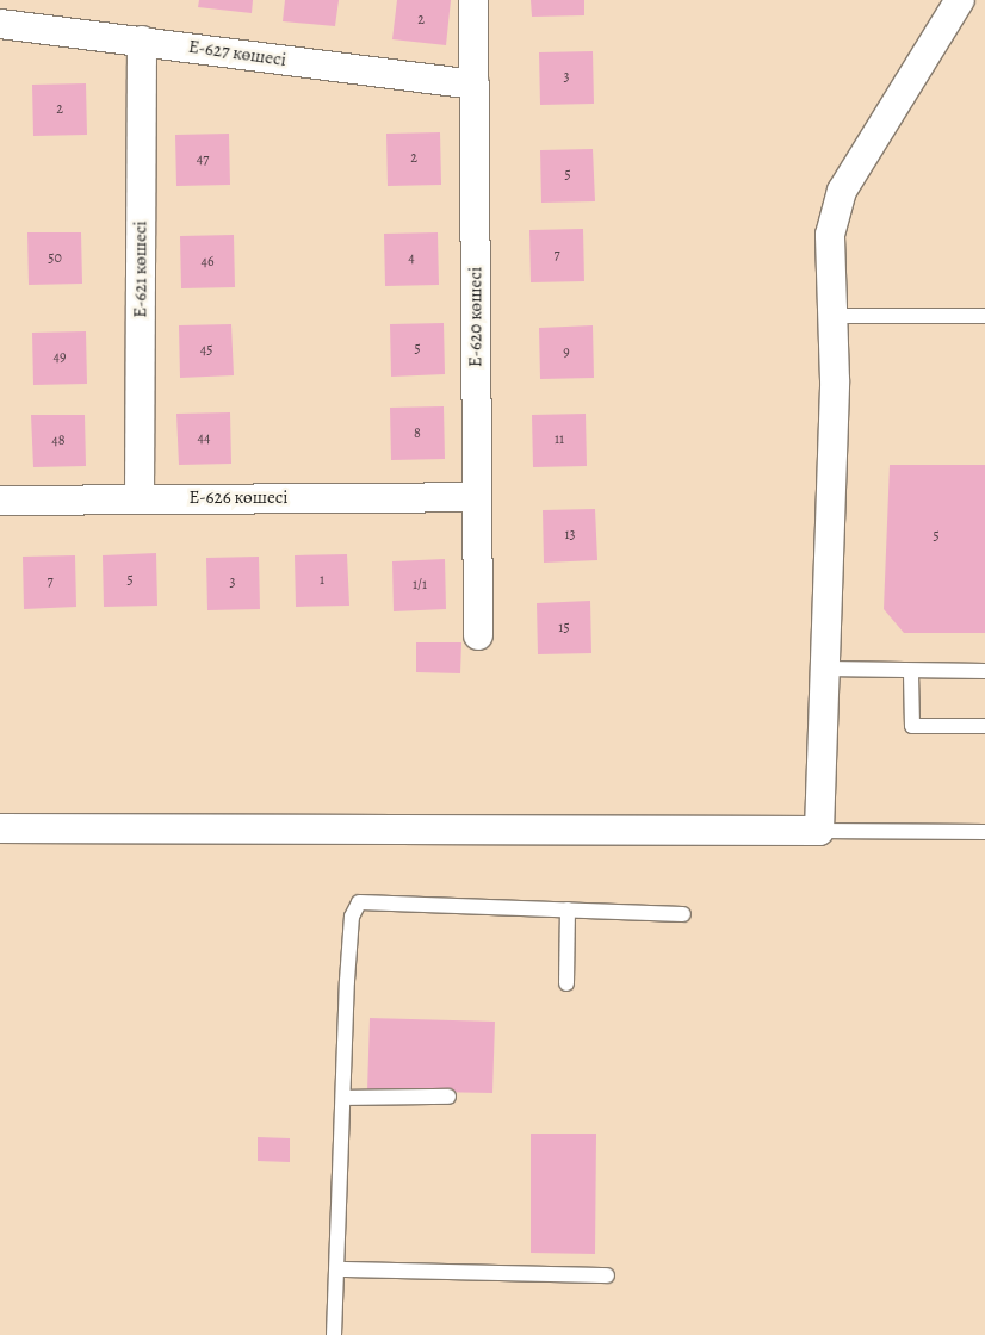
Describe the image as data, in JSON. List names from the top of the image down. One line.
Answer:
{"streets":{"street":["Е-627 көшесі","Е-621 көшесі","Е-620 көшесі","Е-626 көшесі"]},"crossings":[["Е-627 көшесі","Е-621 көшесі"],["Е-627 көшесі","Е-620 көшесі"],["Е-621 көшесі","Е-626 көшесі"],["Е-620 көшесі","Е-626 көшесі"]],"house_numbers":["2","3","2","2","47","5","7","50","4","46","5","45","9","49","8","44","11","48","13","5","5","1","7","3","1/1","15"]}
